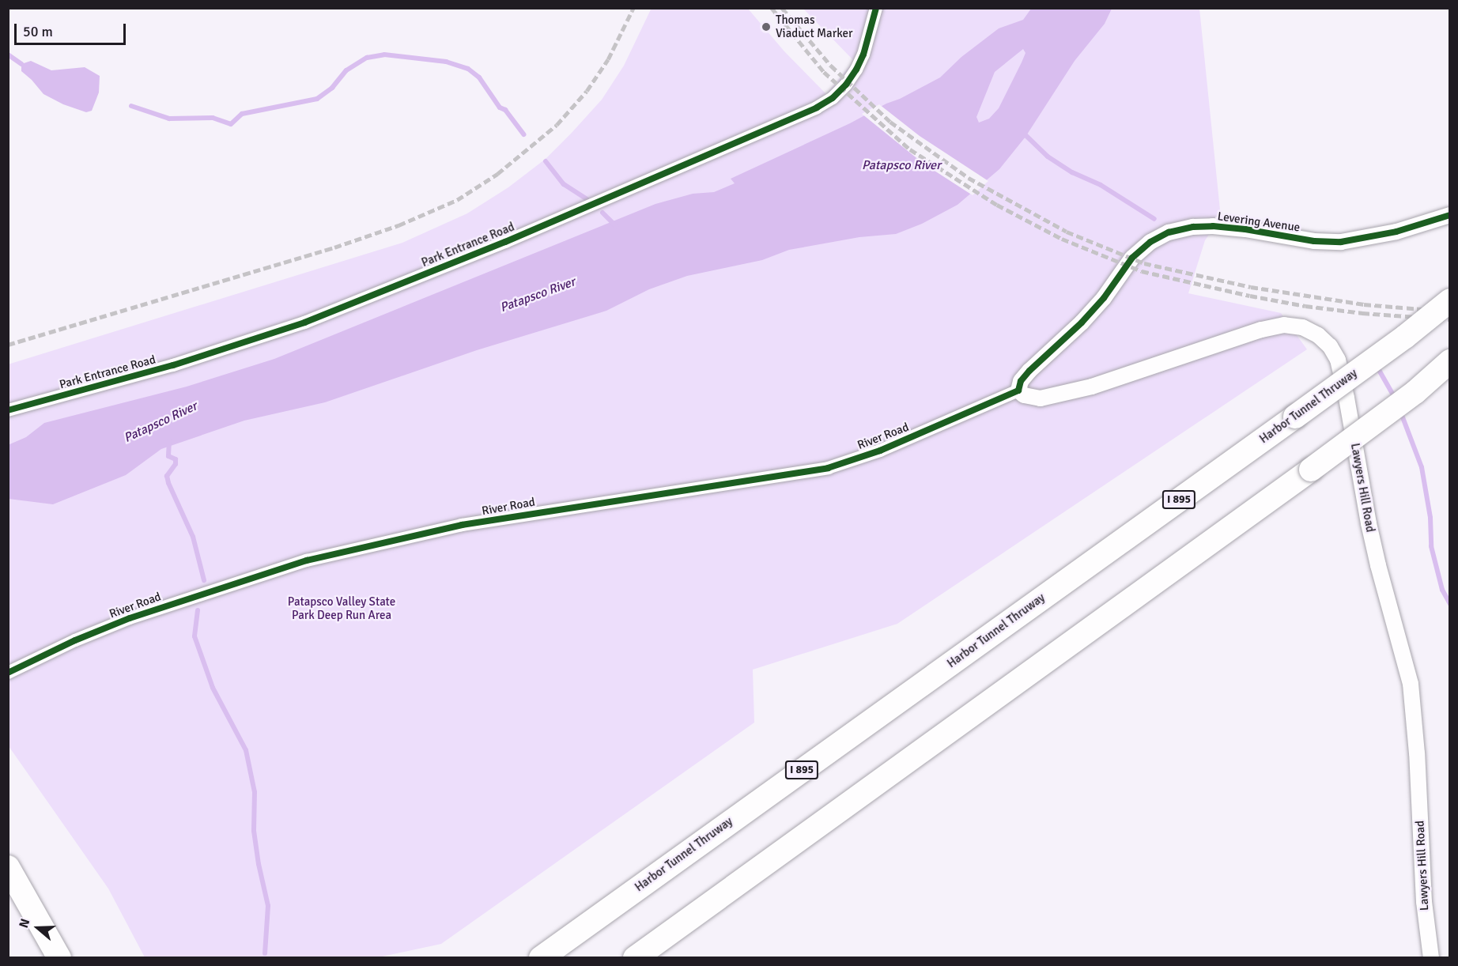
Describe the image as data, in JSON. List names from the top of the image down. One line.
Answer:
{"streets":{"highway":["Harbor Tunnel Thruway","I 895"],"street":["Levering Avenue","Park Entrance Road","River Road","Lawyers Hill Road"]},"crossings":[["Levering Avenue","River Road"],["Levering Avenue","Lawyers Hill Road"],["River Road","Lawyers Hill Road"]],"water":["Patapsco River"],"parks":["Patapsco Valley State Park Deep Run Area"],"places":["Thomas Viaduct Marker"],"scale_bar":"50 m","north":"left"}
